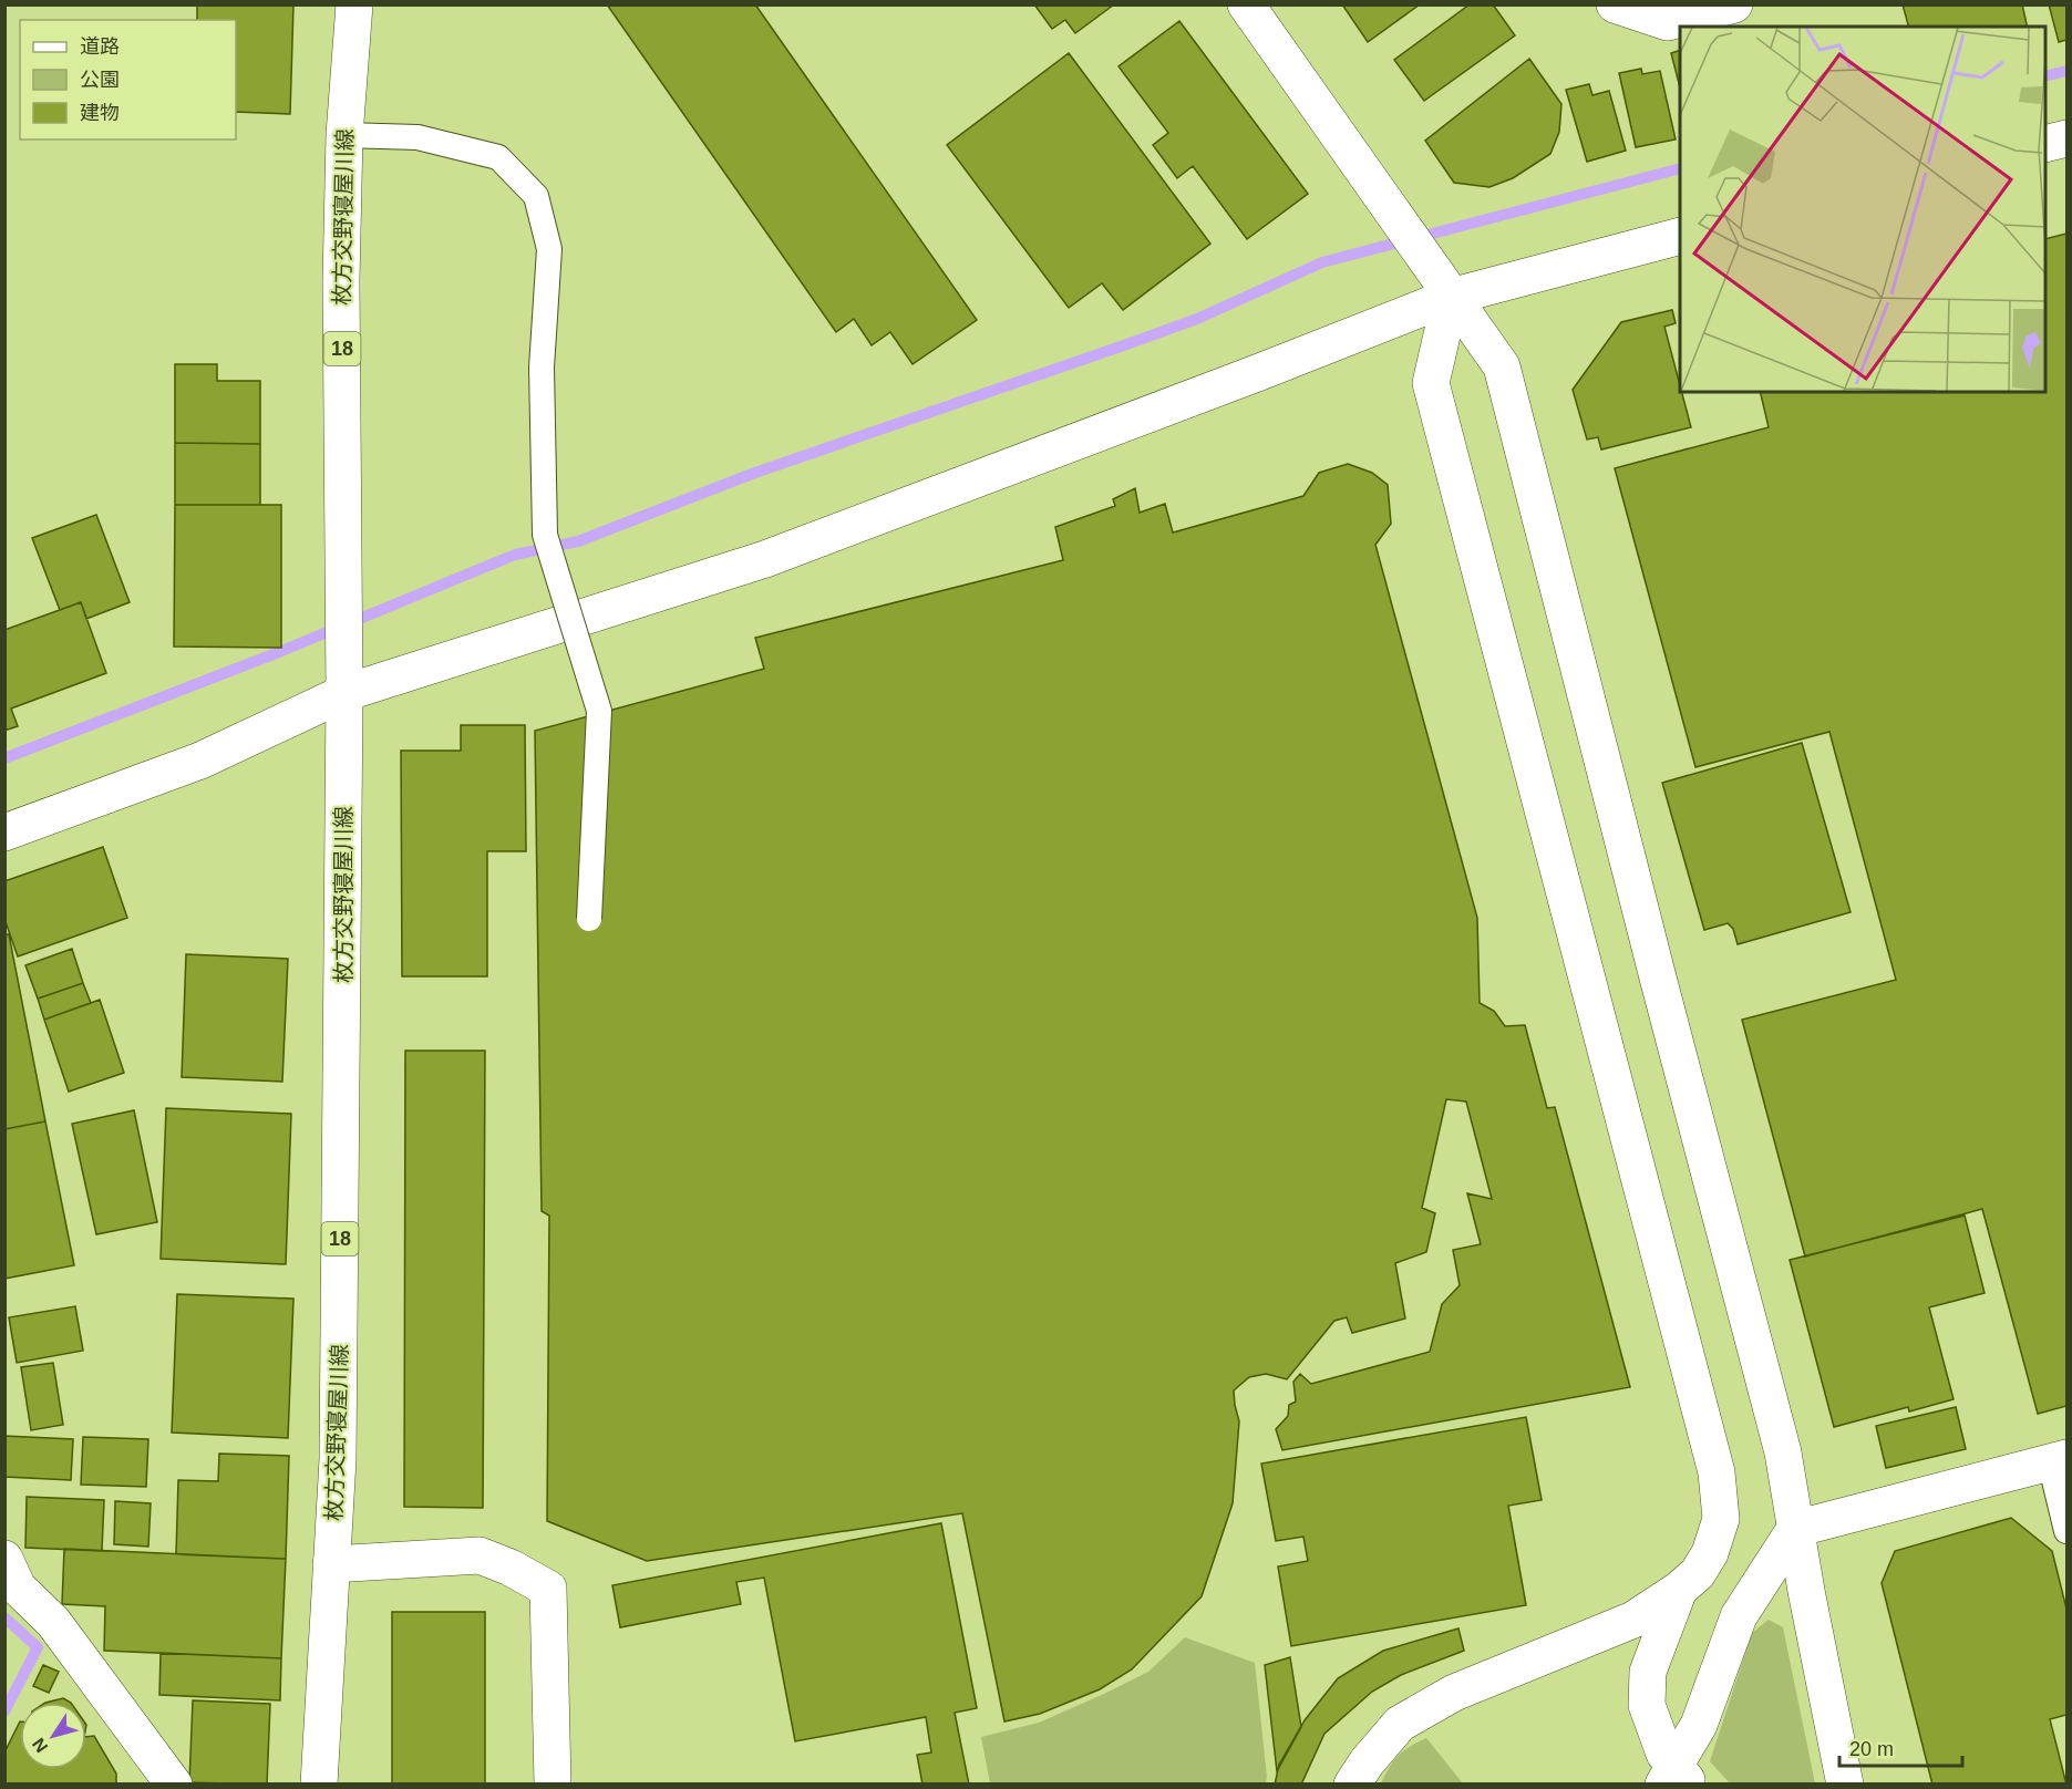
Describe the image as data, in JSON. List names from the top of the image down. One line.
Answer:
{"streets":{"street":["枚方交野寝屋川線","18"]},"legend":["道路","公園","建物"],"scale_bar":"20 m","north":"bottom left"}
